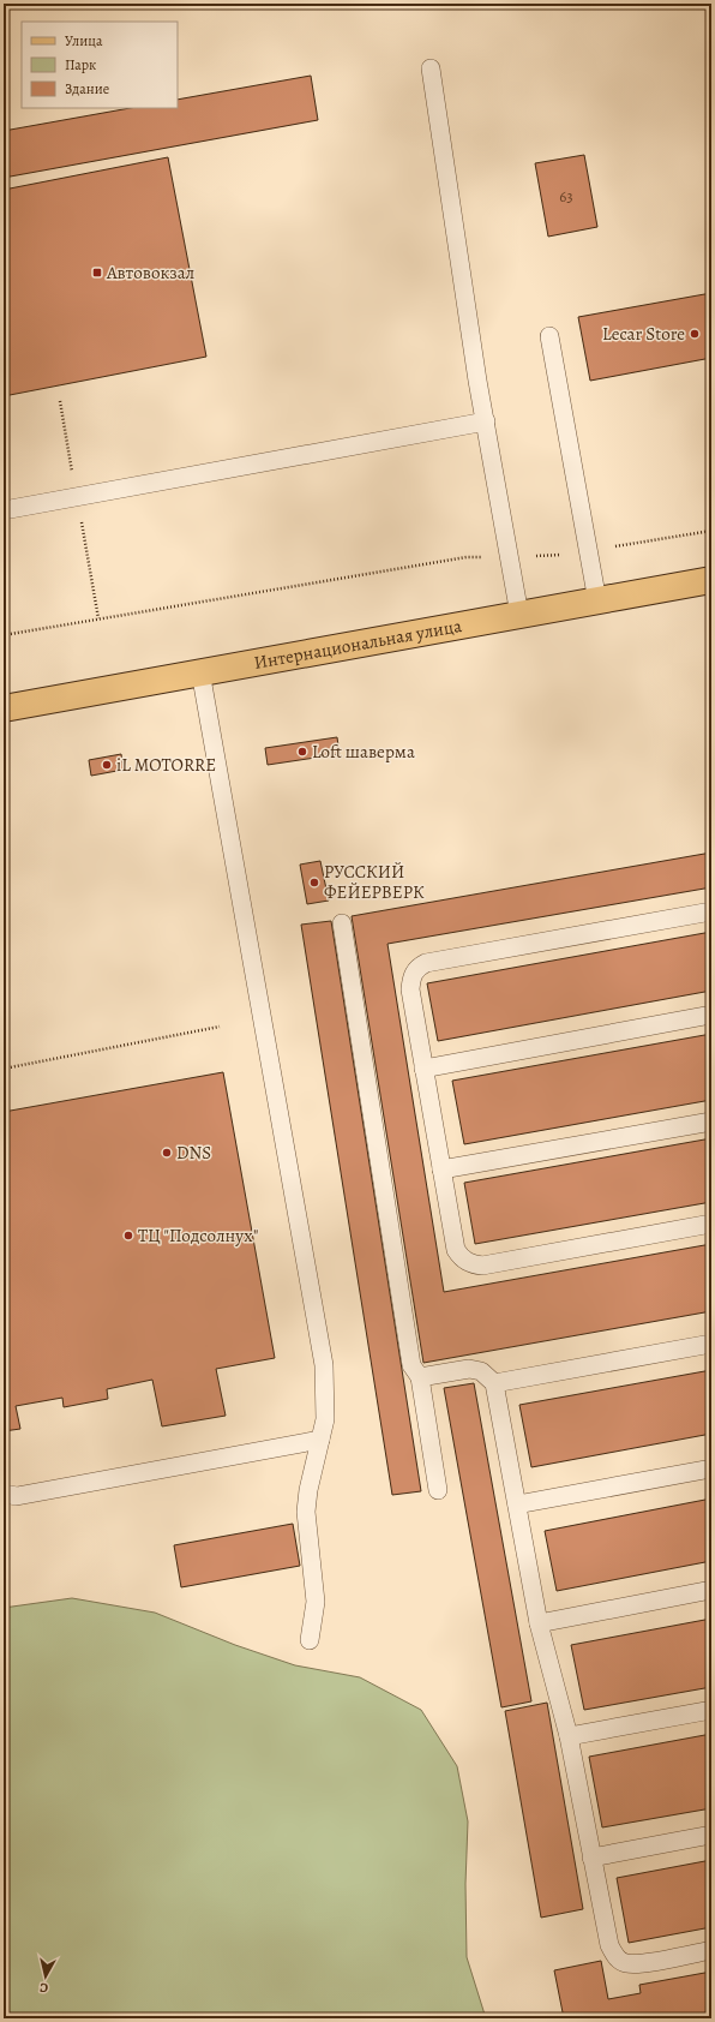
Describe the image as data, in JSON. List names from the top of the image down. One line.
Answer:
{"streets":{"main road":["Интернациональная улица"]},"places":{"transit":["Автовокзал"],"other":["Lecar Store","Loft шаверма","iL MOTORRE","РУССКИЙ ФЕЙЕРВЕРК","DNS","ТЦ \"Подсолнух\""]},"house_numbers":["63"],"legend":["Улица","Парк","Здание"],"north":"bottom"}
